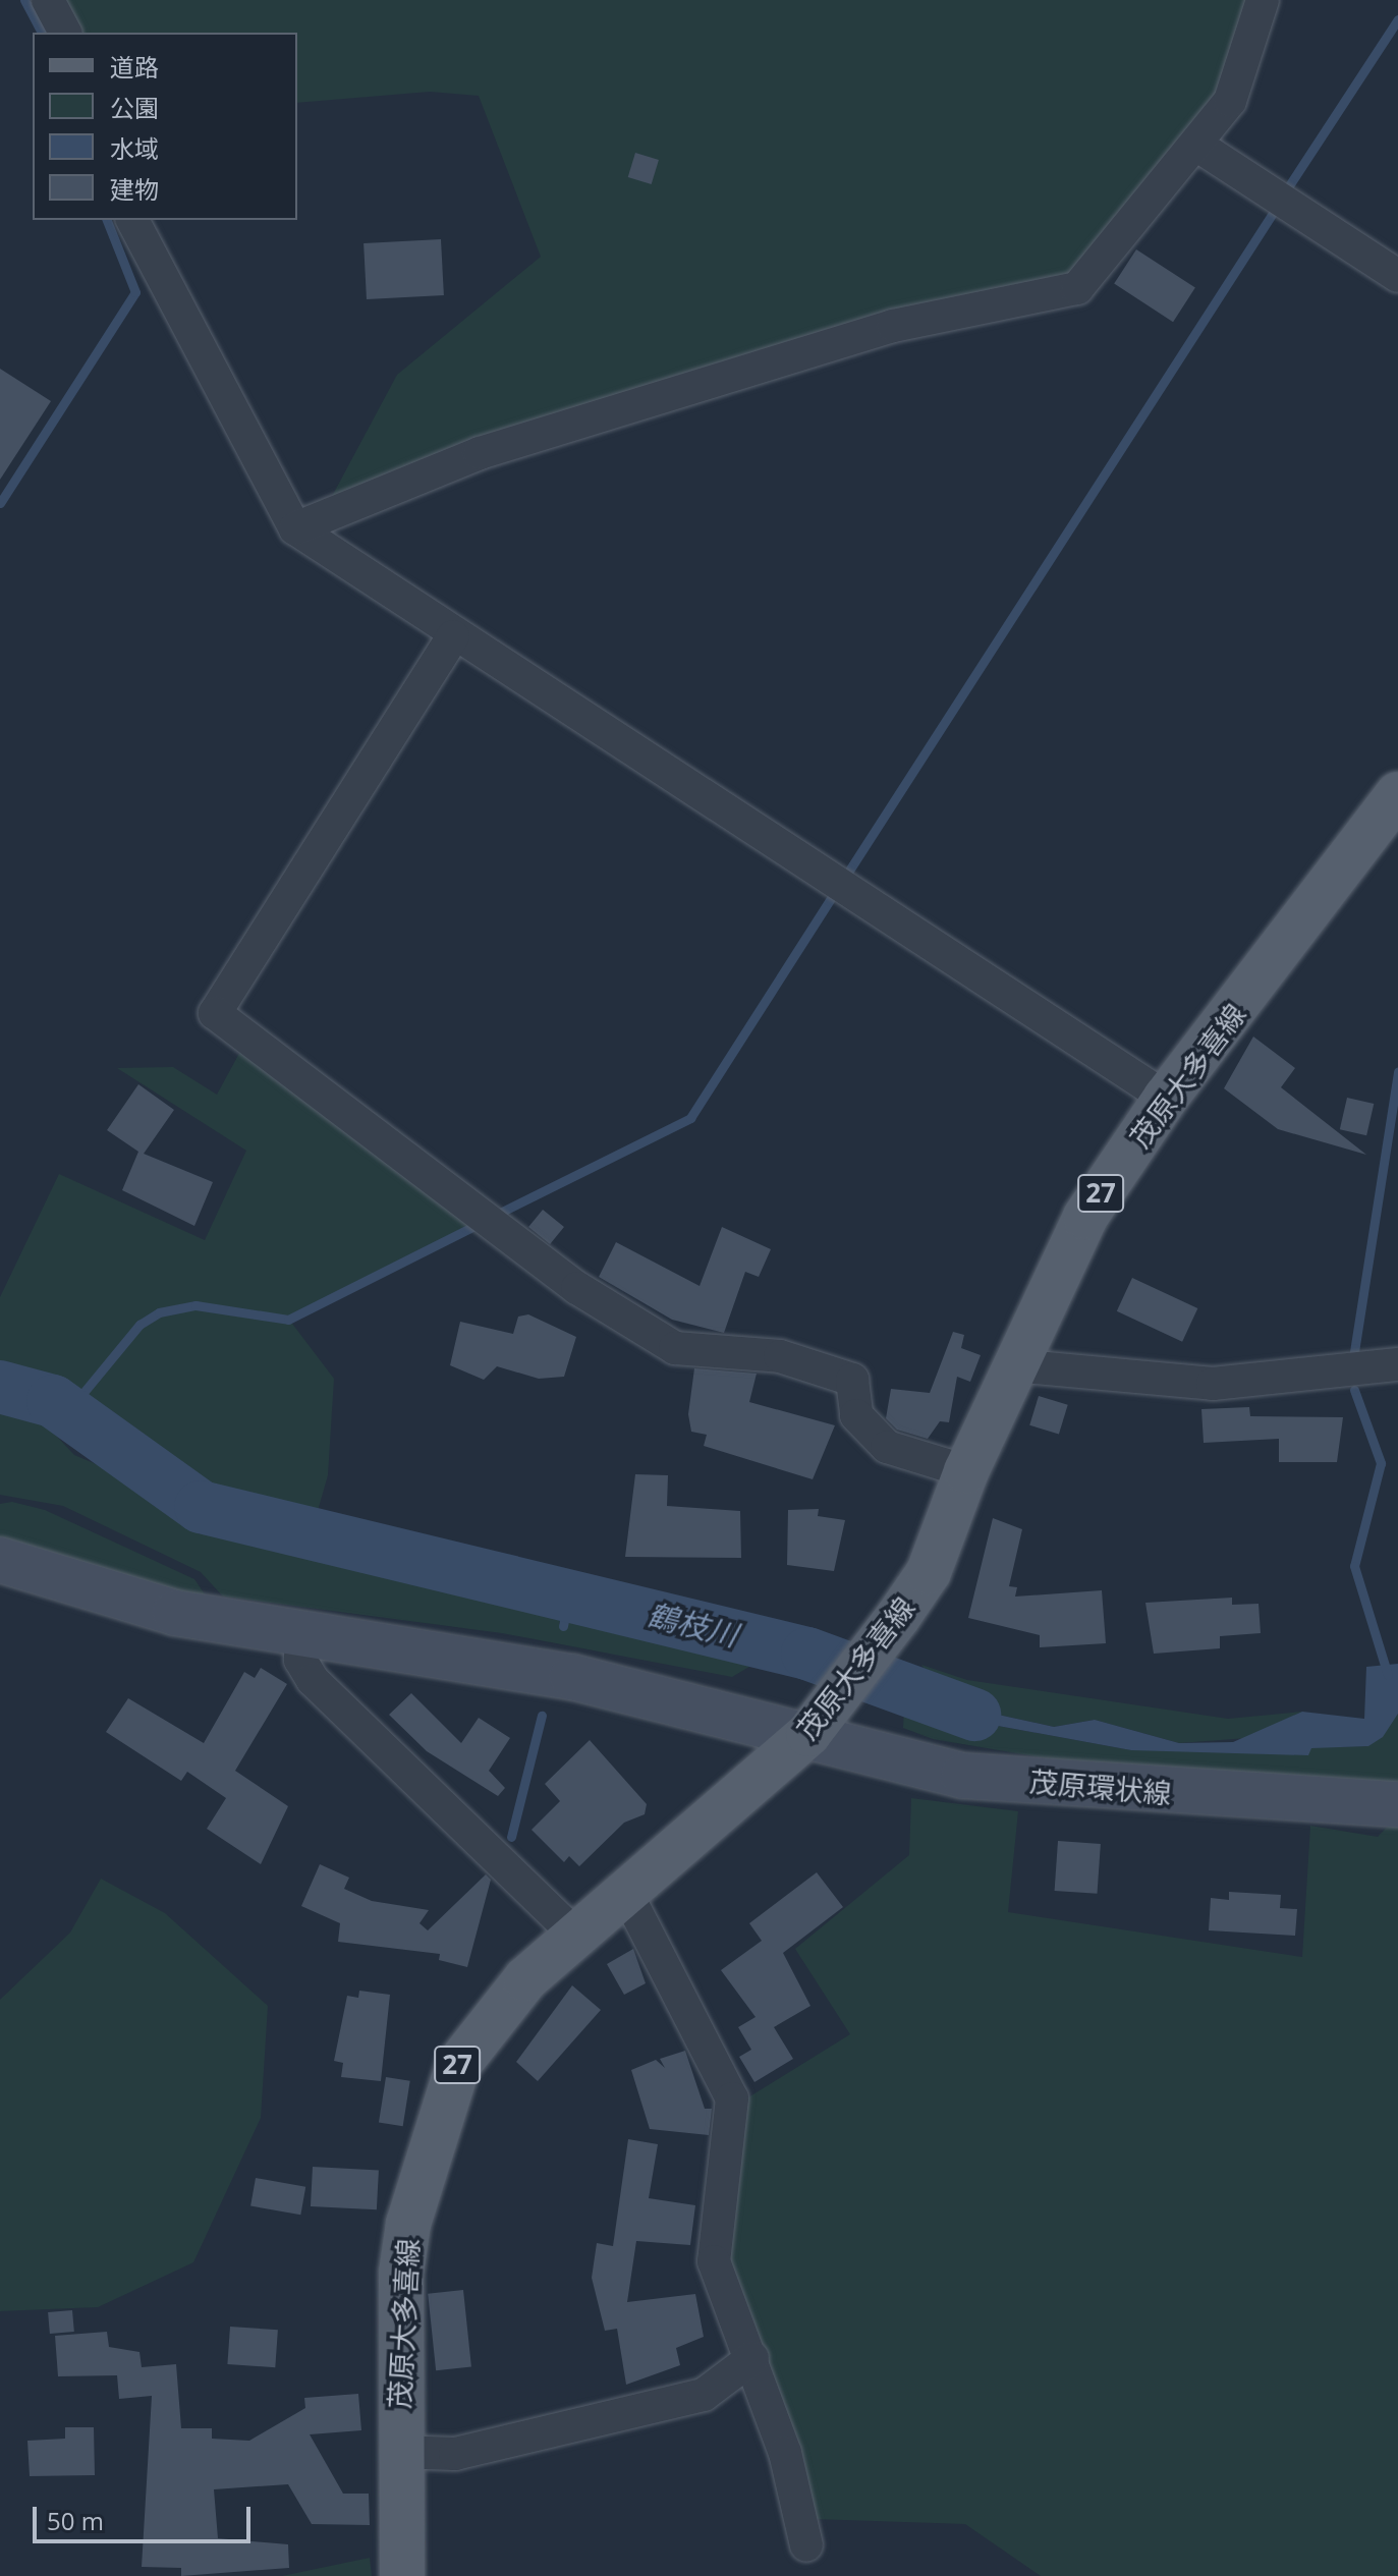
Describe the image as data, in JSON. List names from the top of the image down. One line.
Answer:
{"streets":{"main road":["茂原大多喜線","27","茂原環状線"]},"crossings":[["茂原大多喜線","茂原環状線"]],"water":["鶴枝川"],"legend":["道路","公園","水域","建物"],"scale_bar":"50 m"}
